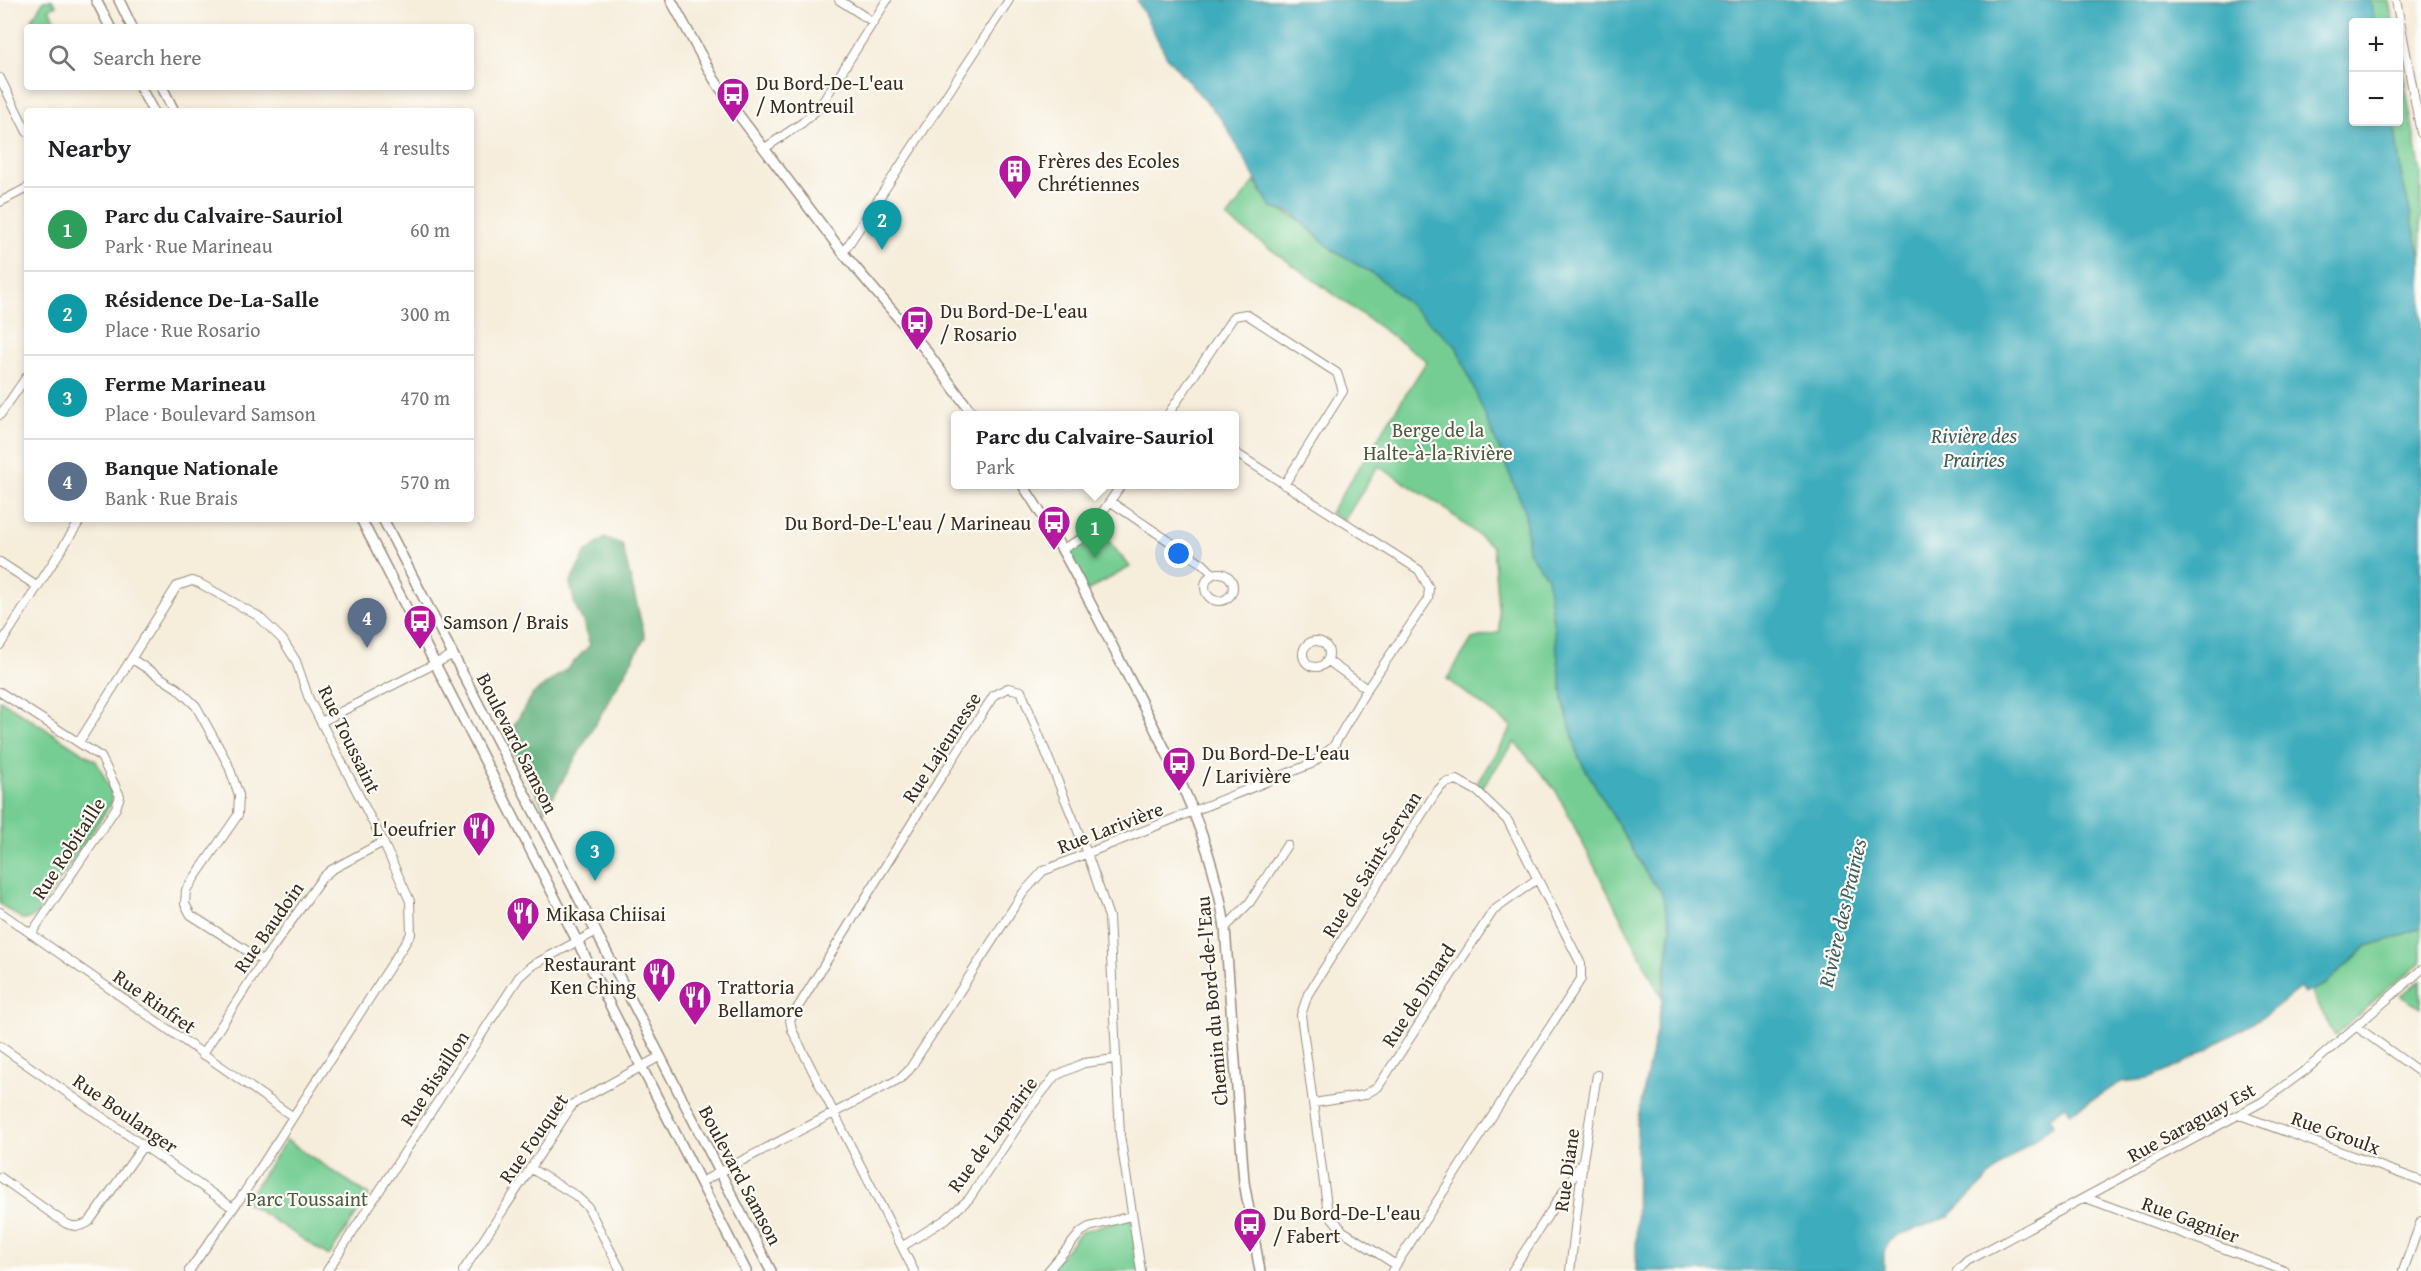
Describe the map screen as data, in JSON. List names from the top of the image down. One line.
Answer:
{"streets":{"street":["Rue Toussaint","Boulevard Samson","Rue Lajeunesse","Rue Larivière","Rue Robitaille","Rue de Saint-Servan","Rue Baudoin","Rue de Dinard","Rue Rinfret","Chemin du Bord-de-l'Eau","Rue Bisaillon","Rue Boulanger","Rue Saraguay Est","Rue Groulx","Rue de Laprairie","Rue Fouquet","Rue Diane","Rue Gagnier"]},"crossings":[["Rue Toussaint","Rue Robitaille"],["Rue Toussaint","Rue Baudoin"],["Rue Toussaint","Rue Rinfret"],["Rue Toussaint","Rue Boulanger"],["Boulevard Samson","Rue Larivière"],["Boulevard Samson","Rue Bisaillon"],["Boulevard Samson","Rue Fouquet"],["Rue Lajeunesse","Rue Larivière"],["Rue Lajeunesse","Rue de Laprairie"],["Rue Larivière","Chemin du Bord-de-l'Eau"],["Rue Robitaille","Rue Rinfret"],["Rue de Saint-Servan","Rue de Dinard"],["Rue Baudoin","Rue Rinfret"],["Rue Saraguay Est","Rue Groulx"],["Rue Saraguay Est","Rue Gagnier"]],"water":["Rivière des Prairies"],"parks":["Berge de la Halte-à-la-Rivière","Parc Toussaint"],"places":{"bus stop":["Du Bord-De-L'eau / Montreuil","Du Bord-De-L'eau / Rosario","Du Bord-De-L'eau / Marineau","Samson / Brais","Du Bord-De-L'eau / Larivière","Du Bord-De-L'eau / Fabert"],"building":["Frères des Ecoles Chrétiennes"],"restaurant":["L'oeufrier","Mikasa Chiisai","Restaurant Ken Ching","Trattoria Bellamore"]},"page":{"map_buttons":["+","−"],"search":"Search here","heading":["Nearby","4 results"],"list":[{"mark":"1","name":"Parc du Calvaire-Sauriol","note":"Park · Rue Marineau","value":"60 m"},{"mark":"2","name":"Résidence De-La-Salle","note":"Place · Rue Rosario","value":"300 m"},{"mark":"3","name":"Ferme Marineau","note":"Place · Boulevard Samson","value":"470 m"},{"mark":"4","name":"Banque Nationale","note":"Bank · Rue Brais","value":"570 m"}],"pins":["2","1","4","3"],"popup":["Parc du Calvaire-Sauriol","Park"]}}
